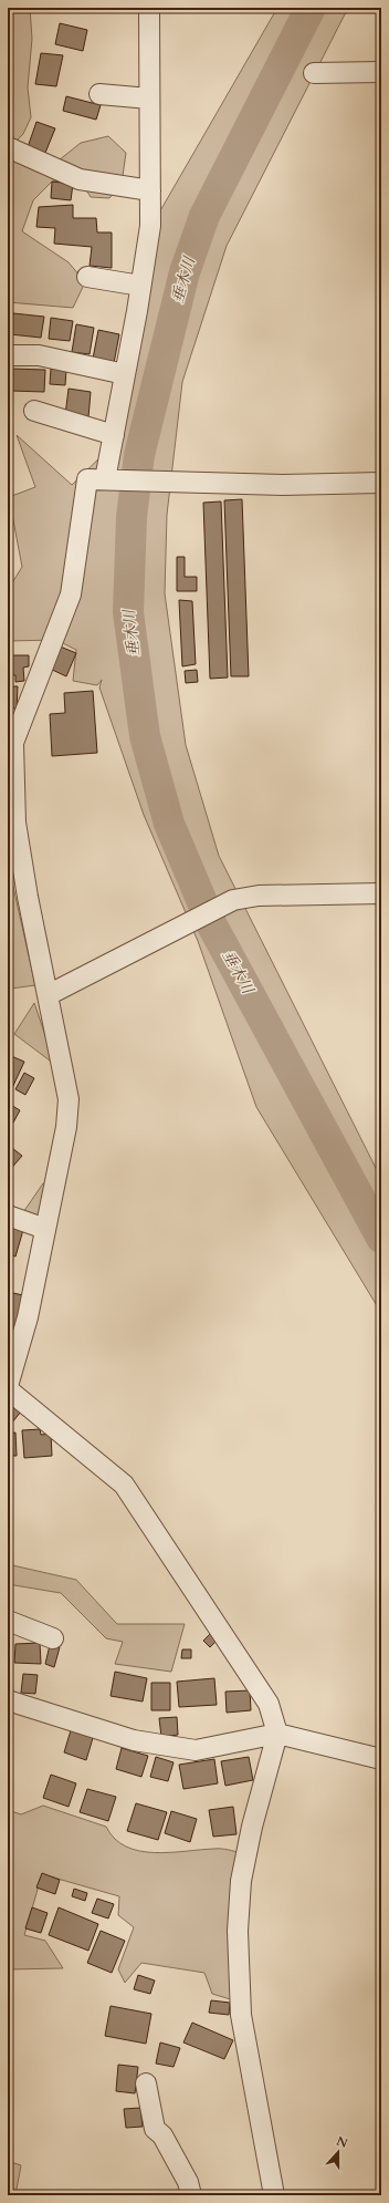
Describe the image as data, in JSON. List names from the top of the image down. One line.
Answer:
{"water":["垂木川"],"north":"top"}
